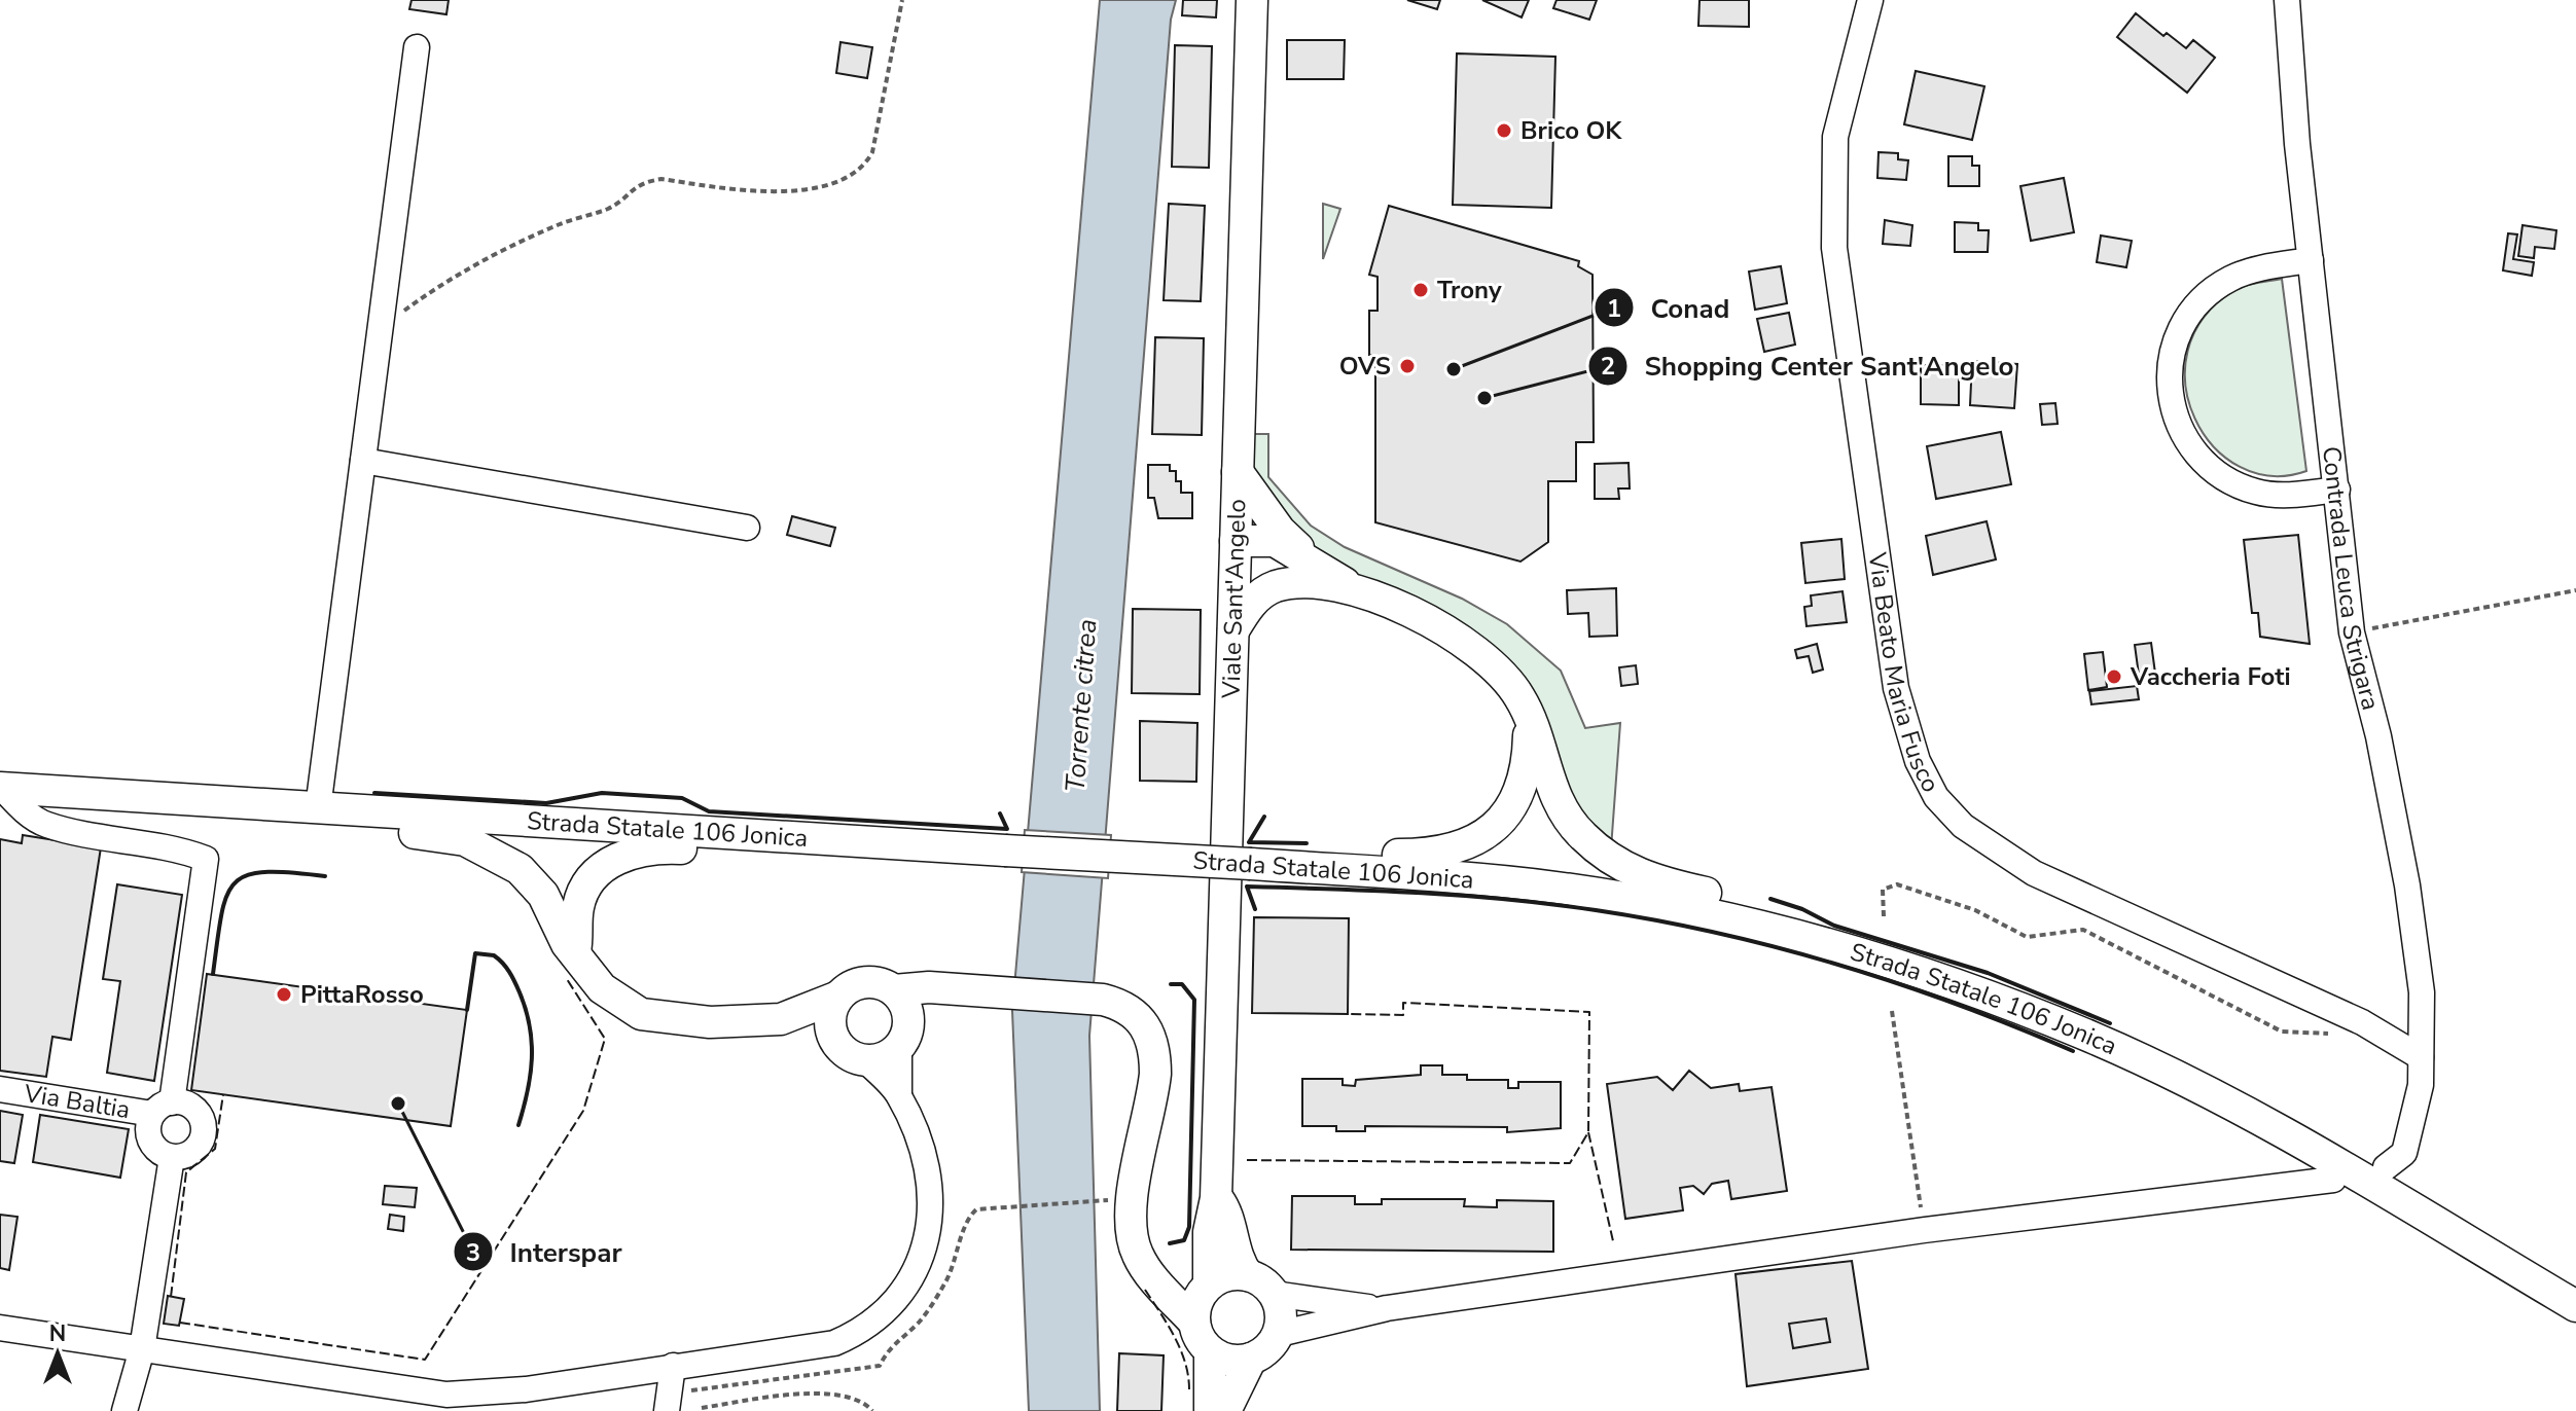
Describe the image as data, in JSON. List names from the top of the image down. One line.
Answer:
{"streets":{"main road":["Viale Sant'Angelo","Strada Statale 106 Jonica"],"street":["Contrada Leuca Strigara","Via Beato Maria Fusco","Via Baltia"]},"crossings":[["Contrada Leuca Strigara","Via Beato Maria Fusco"]],"water":["Torrente citrea"],"places":["Brico OK","Trony","OVS","Conad","Shopping Center Sant'Angelo","Vaccheria Foti","PittaRosso","Interspar"],"north":"top"}
